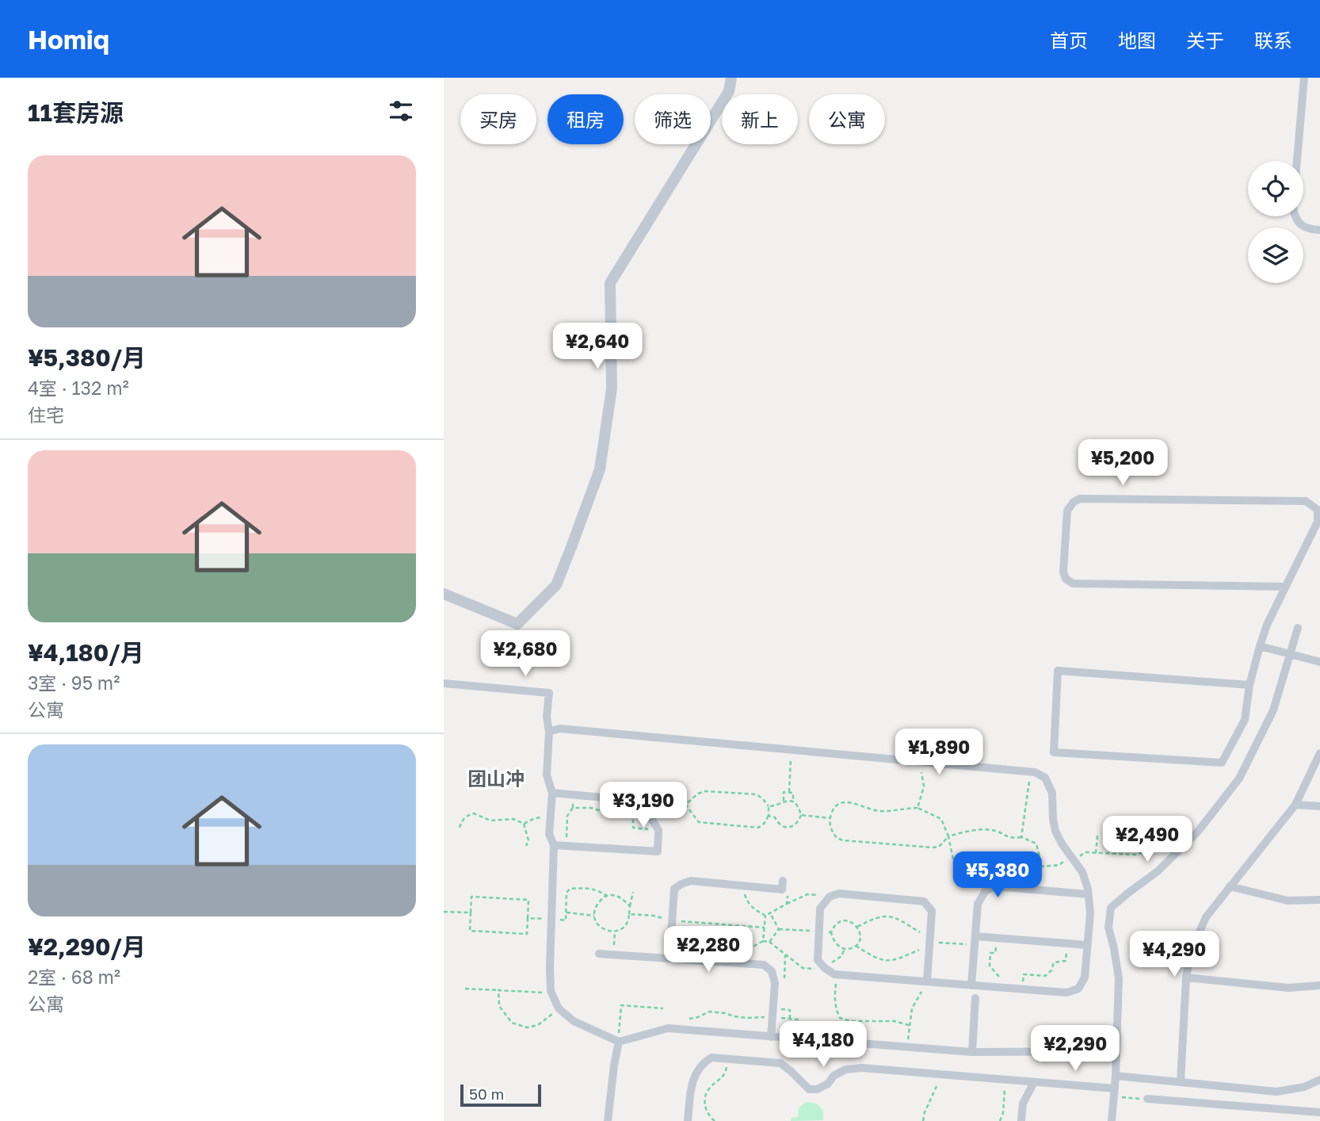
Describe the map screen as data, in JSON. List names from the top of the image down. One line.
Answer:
{"districts":["团山冲"],"scale_bar":"50 m","page":{"header":"Homiq","nav":["首页","地图","关于","联系"],"heading":"11套房源","chip":["买房","租房","筛选","新上","公寓"],"list":[{"name":"¥5,380/月","note":"4室 · 132 m² · 住宅"},{"name":"¥4,180/月","note":"3室 · 95 m² · 公寓"},{"name":"¥2,290/月","note":"2室 · 68 m² · 公寓"}],"price":["¥2,640","¥5,200","¥2,680","¥1,890","¥3,190","¥2,490","¥5,380","¥2,280","¥4,290","¥4,180","¥2,290"],"scale":"50 m"}}
